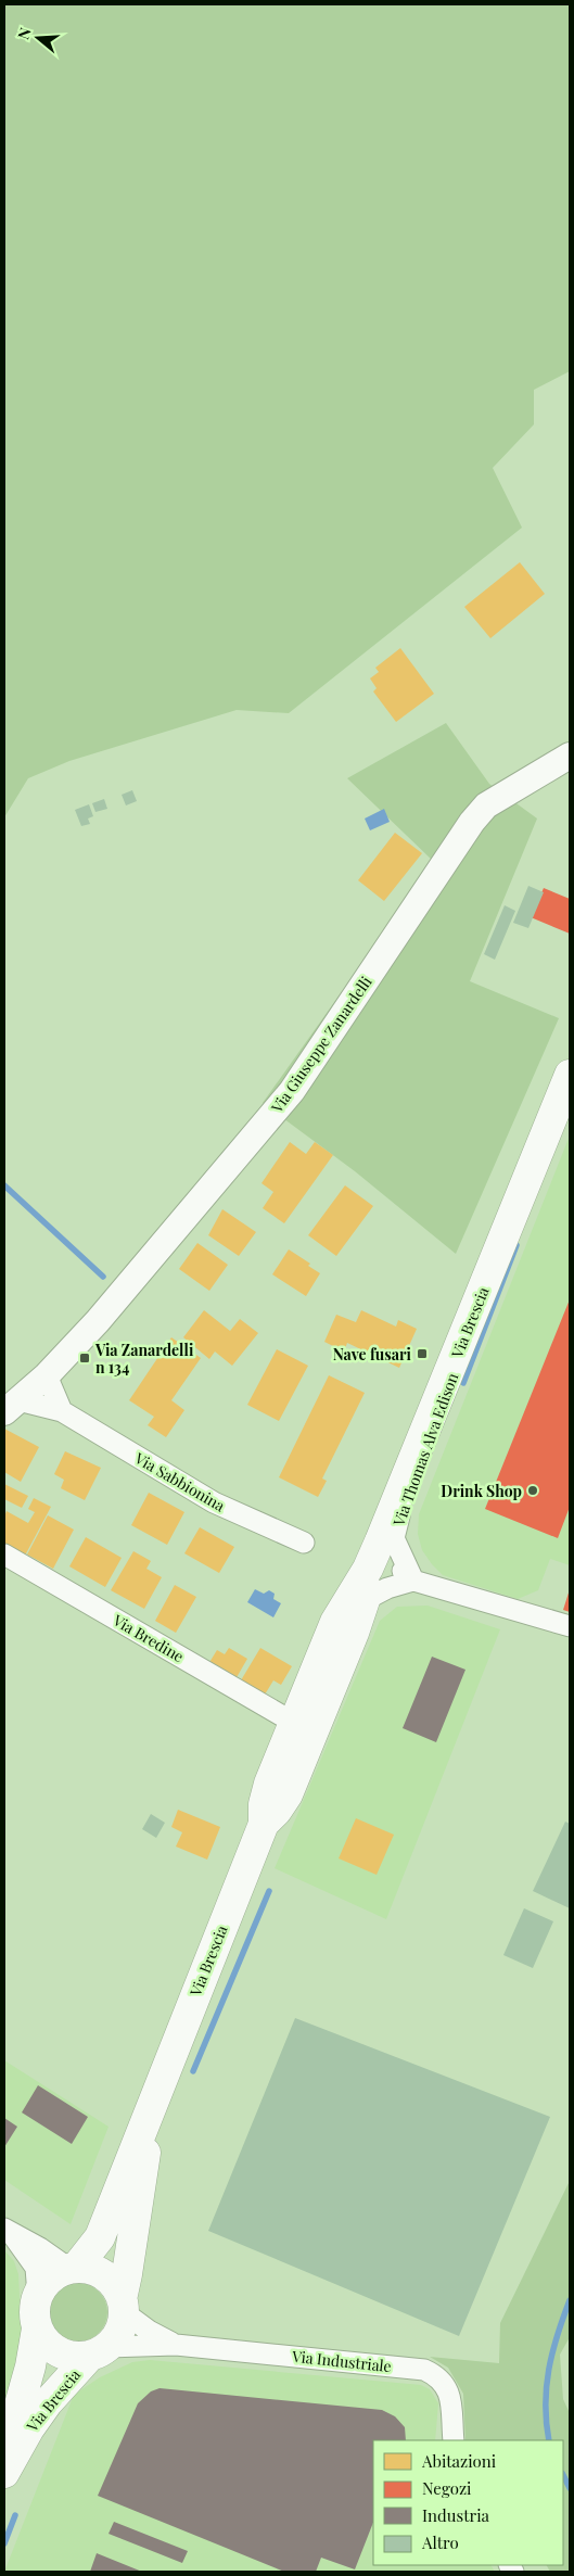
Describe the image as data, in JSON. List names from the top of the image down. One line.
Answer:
{"streets":{"main road":["Via Brescia"],"street":["Via Giuseppe Zanardelli","Via Thomas Alva Edison","Via Sabbionina","Via Bredine","Via Industriale"]},"crossings":[["Via Giuseppe Zanardelli","Via Sabbionina"],["Via Brescia","Via Thomas Alva Edison"],["Via Brescia","Via Bredine"],["Via Brescia","Via Industriale"]],"places":{"transit":["Nave fusari","Via Zanardelli n 134"],"other":["Drink Shop"]},"legend":["Abitazioni","Negozi","Industria","Altro"],"north":"left"}
